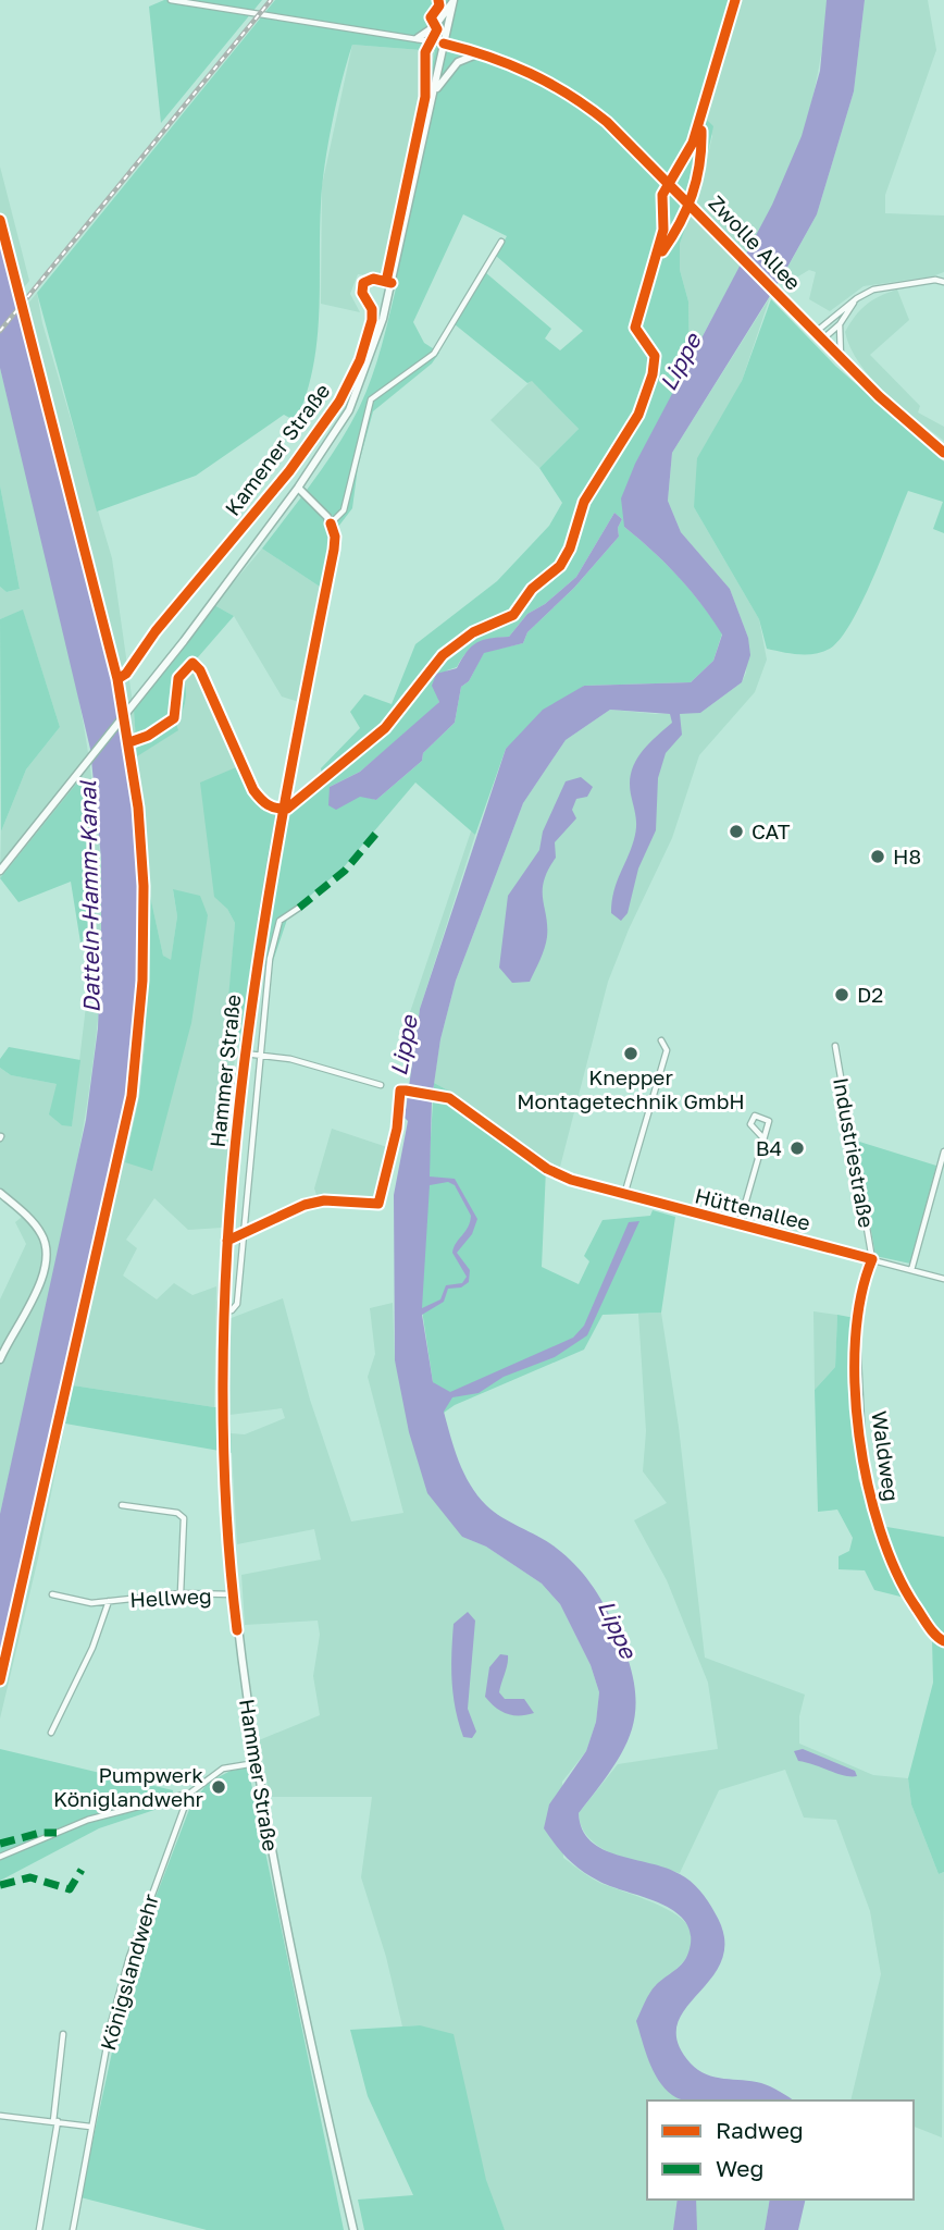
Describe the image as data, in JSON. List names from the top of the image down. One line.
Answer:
{"streets":{"main road":["Zwolle Allee","Kamener Straße","Hammer Straße"],"street":["Industriestraße","Hüttenallee","Waldweg","Hellweg","Königslandwehr"]},"crossings":[["Zwolle Allee","Kamener Straße"],["Hammer Straße","Hellweg"],["Industriestraße","Hüttenallee"],["Industriestraße","Waldweg"],["Hüttenallee","Waldweg"]],"water":["Lippe","Datteln-Hamm-Kanal"],"places":["CAT","H8","D2","Knepper Montagetechnik GmbH","B4","Pumpwerk Königlandwehr"],"legend":["Radweg","Weg"]}
